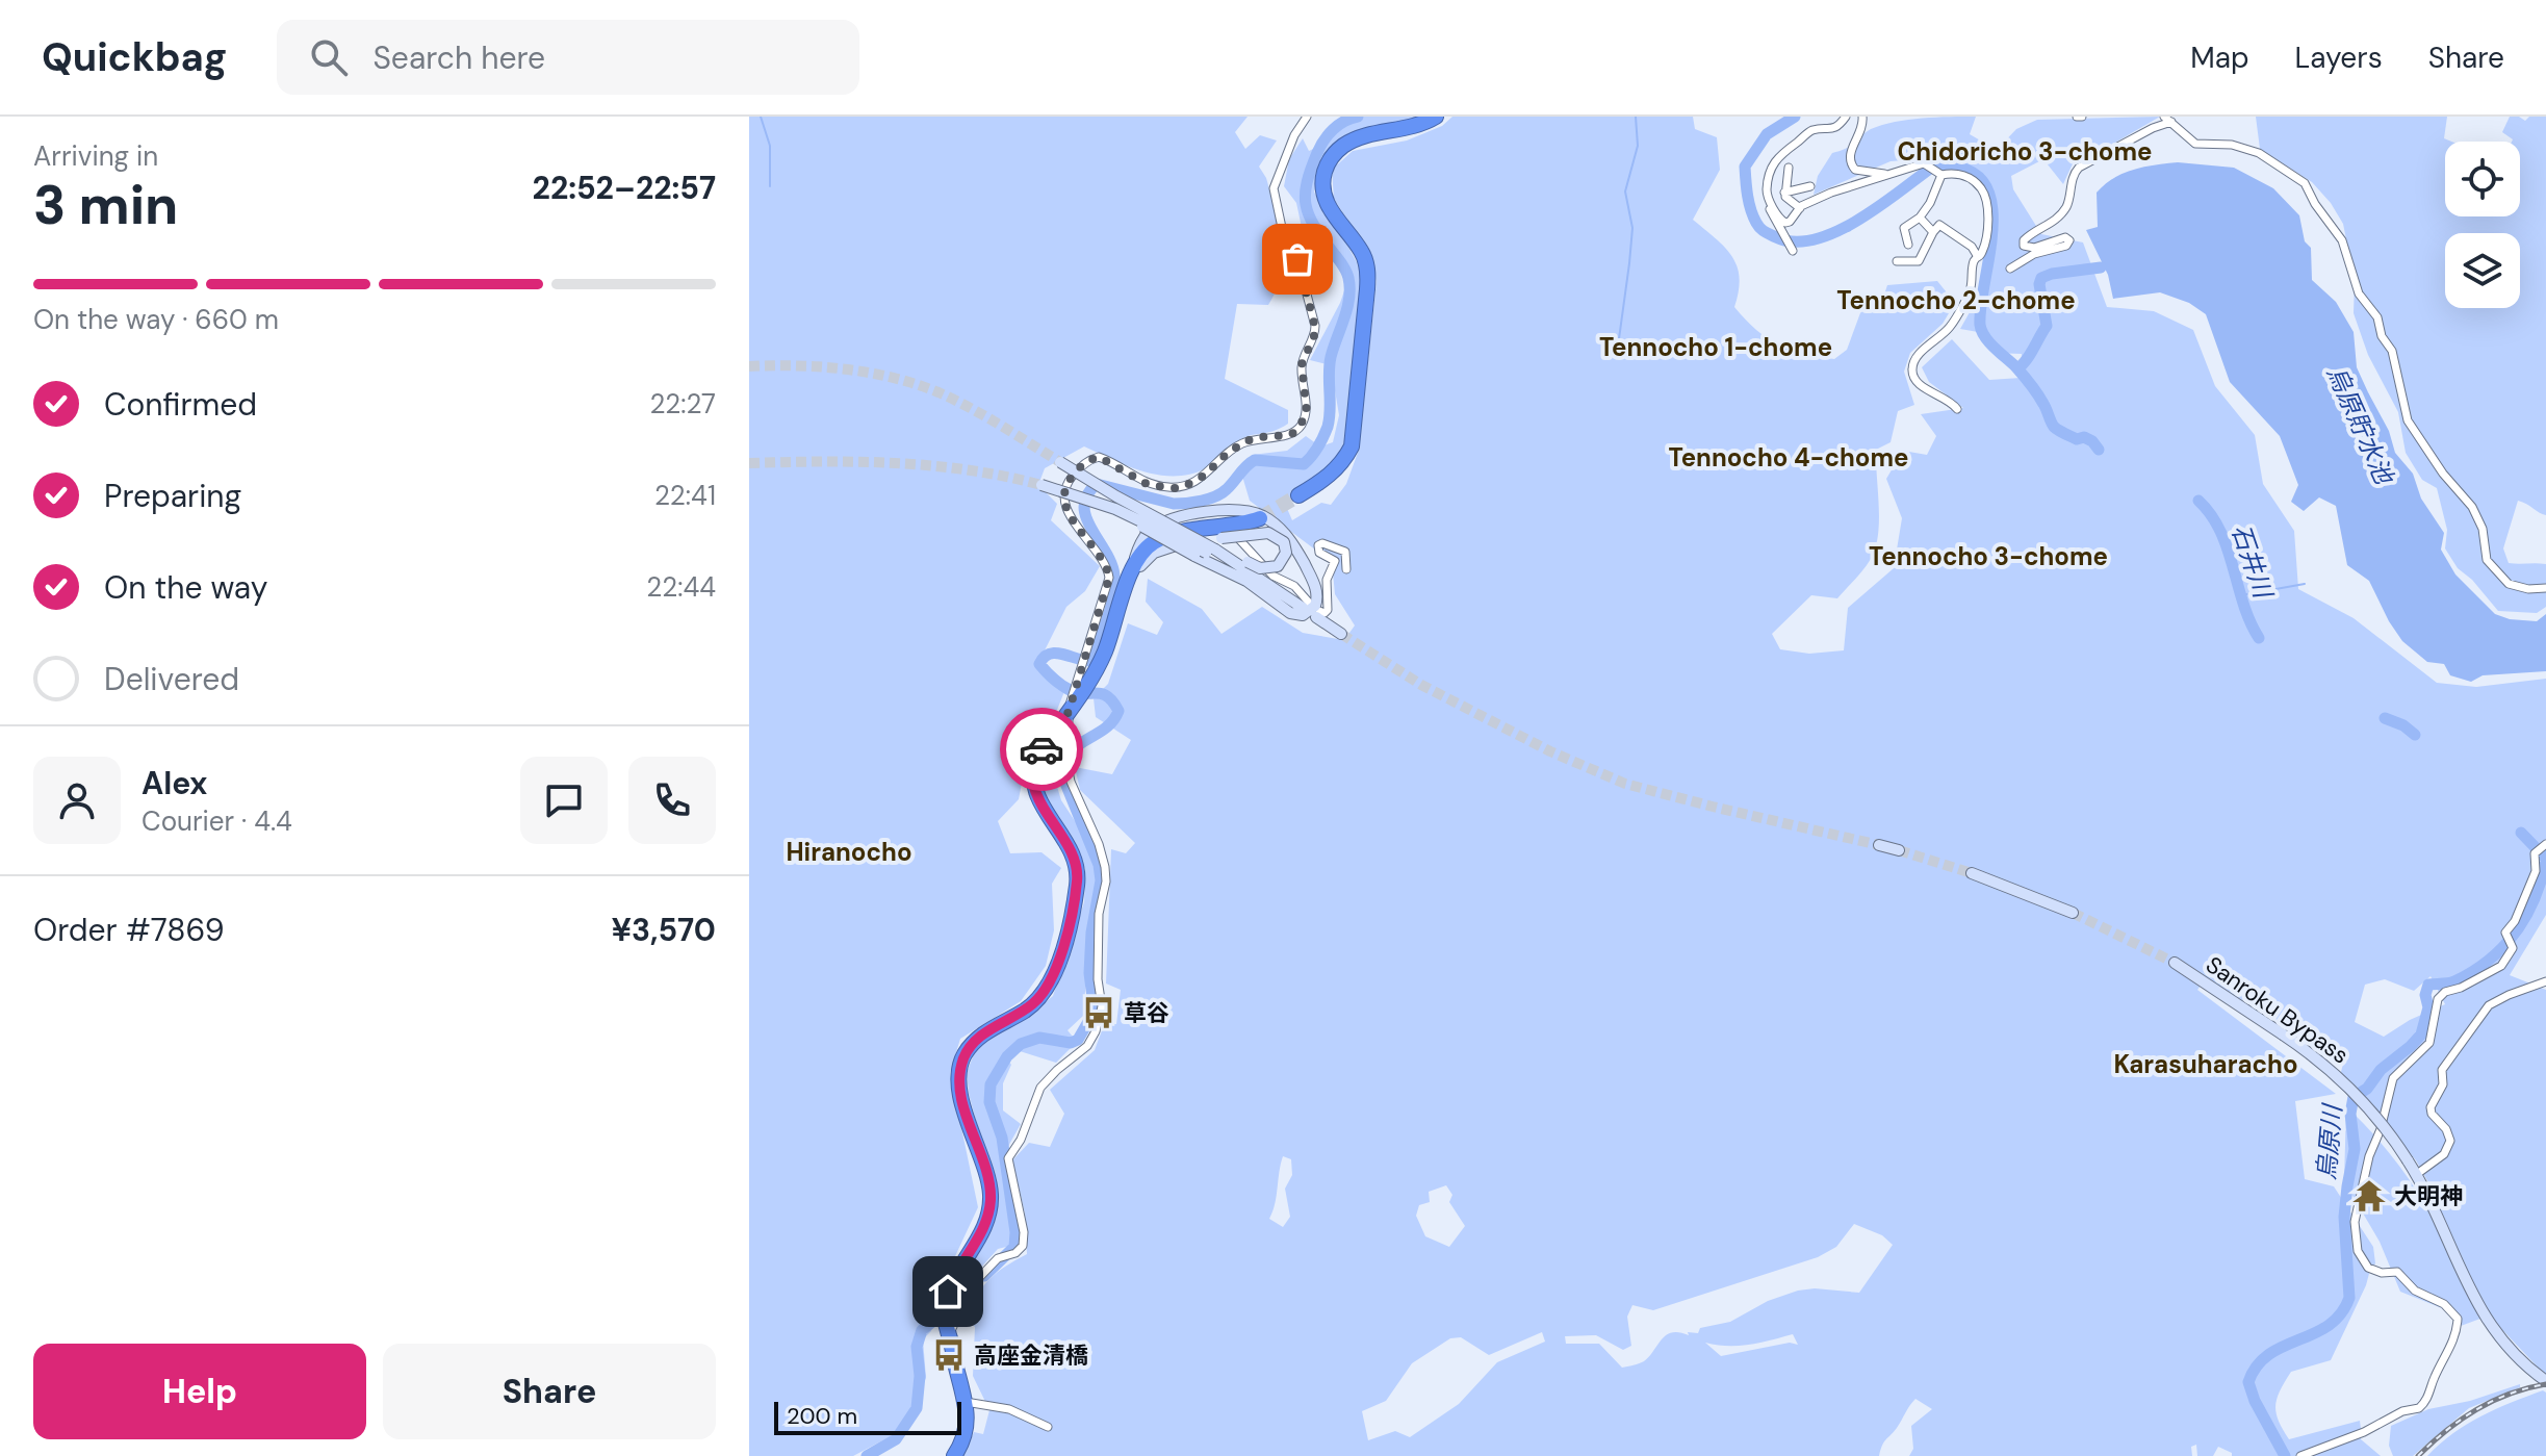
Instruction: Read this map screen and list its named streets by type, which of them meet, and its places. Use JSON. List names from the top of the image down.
{
  "streets": {
    "street": ["Sanroku Bypass"]
  },
  "districts": [
    "Chidoricho 3-chome",
    "Tennocho 2-chome",
    "Tennocho 1-chome",
    "Tennocho 4-chome",
    "Tennocho 3-chome",
    "Hiranocho",
    "Karasuharacho"
  ],
  "water": ["烏原貯水池", "石井川", "烏原川"],
  "places": {
    "bus stop": ["草谷", "高座金清橋"],
    "temple": ["大明神"]
  },
  "scale_bar": "200 m",
  "page": {
    "header": "Quickbag",
    "search": "Search here",
    "nav": ["Map", "Layers", "Share"],
    "heading": ["3 min", "Arriving in", "22:52–22:57"],
    "panel": [
      "Alex",
      "Courier · 4.4",
      "Order #7869",
      "¥3,570"
    ],
    "bar": "On the way · 660 m",
    "list": [
      ["Confirmed", "22:27"],
      ["Preparing", "22:41"],
      ["On the way", "22:44"],
      "Delivered"
    ],
    "buttons": ["Help", "Share"],
    "scale": "200 m"
  }
}
